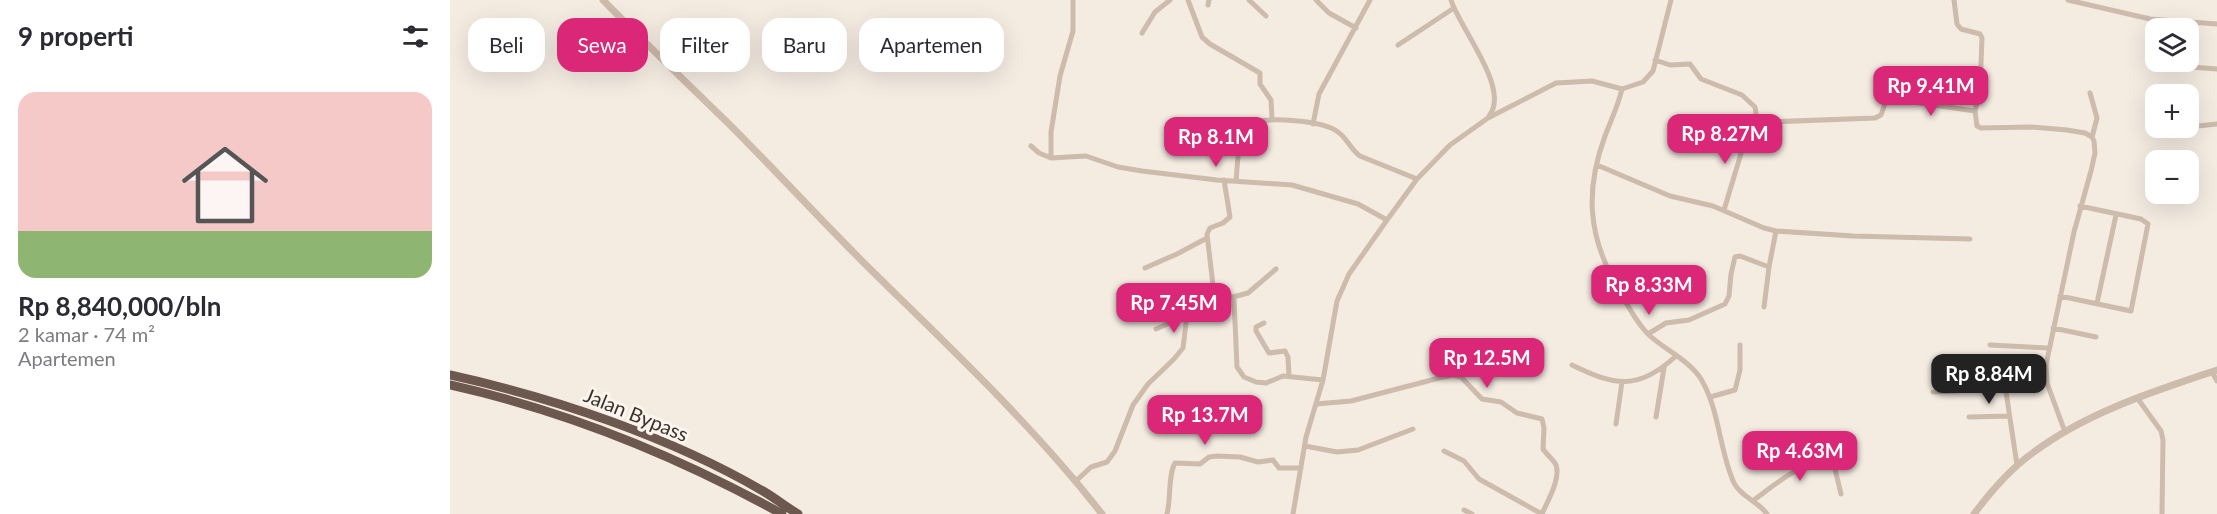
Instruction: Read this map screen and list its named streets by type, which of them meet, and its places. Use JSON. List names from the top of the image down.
{
  "streets": {
    "highway": ["Jalan Bypass"]
  },
  "page": {
    "heading": "9 properti",
    "map_buttons": ["+", "−"],
    "chip": [
      "Beli",
      "Sewa",
      "Filter",
      "Baru",
      "Apartemen"
    ],
    "price": [
      "Rp 9.41M",
      "Rp 8.27M",
      "Rp 8.1M",
      "Rp 8.33M",
      "Rp 7.45M",
      "Rp 12.5M",
      "Rp 8.84M",
      "Rp 13.7M",
      "Rp 4.63M"
    ],
    "list": [
      {
        "name": "Rp 8,840,000/bln",
        "note": "2 kamar · 74 m² · Apartemen"
      }
    ]
  }
}
